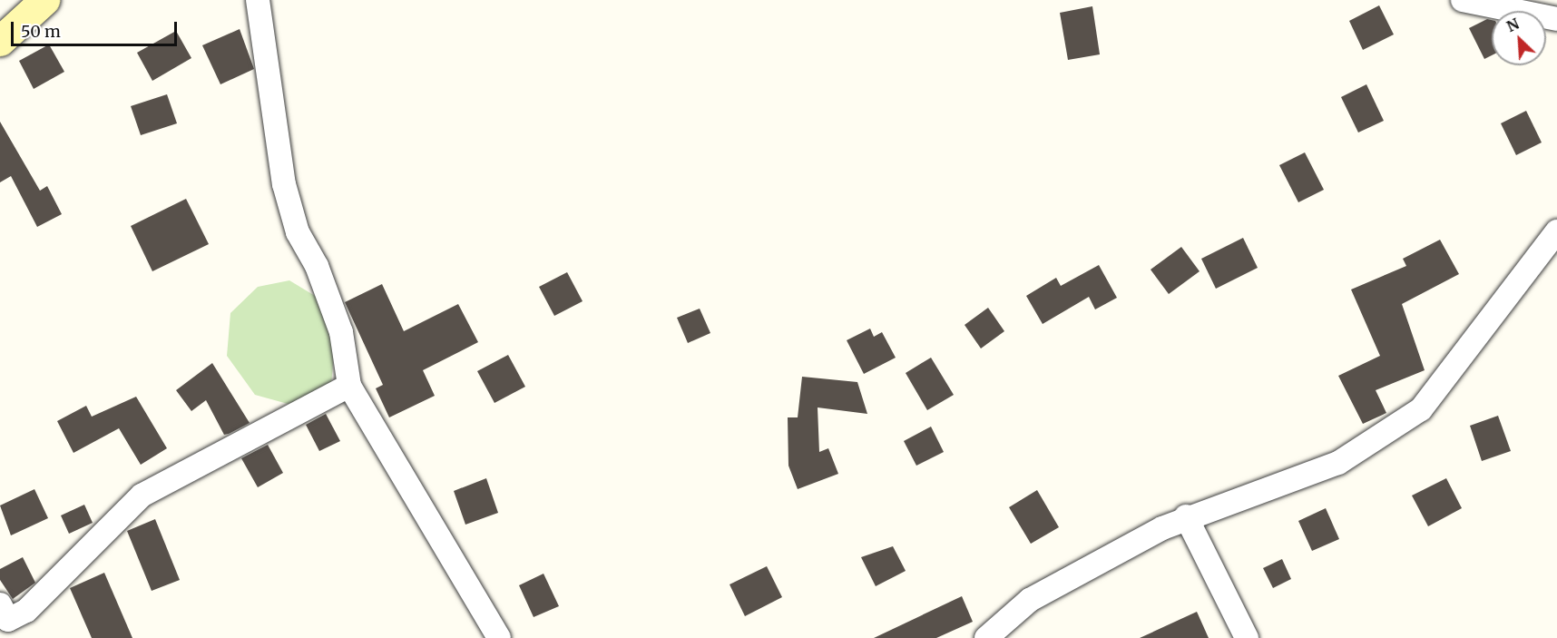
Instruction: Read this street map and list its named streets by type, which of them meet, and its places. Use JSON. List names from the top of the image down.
{
  "scale_bar": "50 m",
  "north": "top left"
}
